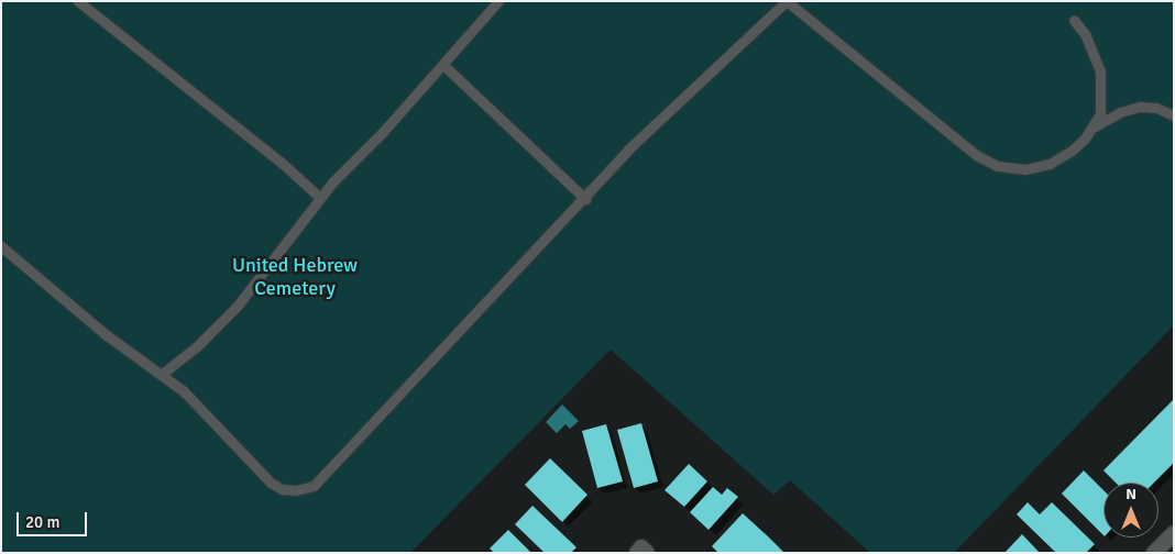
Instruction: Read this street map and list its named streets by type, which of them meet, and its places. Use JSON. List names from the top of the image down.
{
  "parks": ["United Hebrew Cemetery"],
  "scale_bar": "20 m",
  "north": "top"
}
